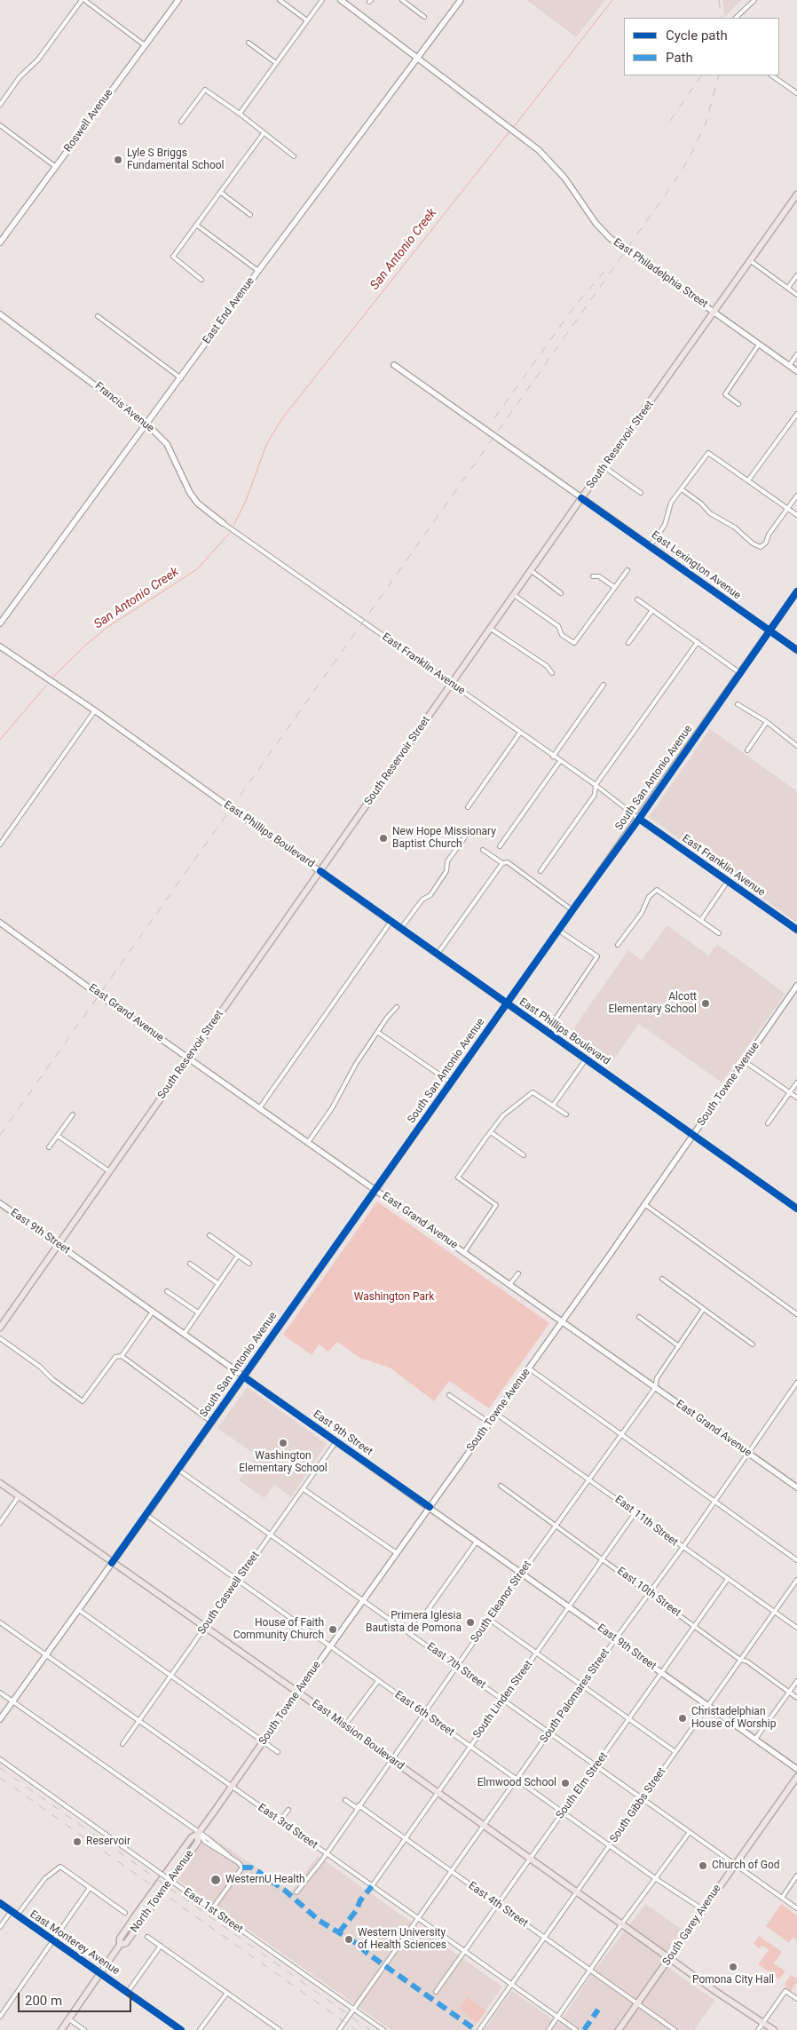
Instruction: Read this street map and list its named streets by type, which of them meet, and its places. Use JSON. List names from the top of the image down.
{
  "streets": {
    "main road": [
      "South Reservoir Street",
      "South Towne Avenue",
      "East Mission Boulevard",
      "North Towne Avenue",
      "South Garey Avenue"
    ],
    "street": [
      "Roswell Avenue",
      "East Philadelphia Street",
      "East End Avenue",
      "Francis Avenue",
      "East Lexington Avenue",
      "East Franklin Avenue",
      "South San Antonio Avenue",
      "East Phillips Boulevard",
      "East Grand Avenue",
      "East 9th Street",
      "East 11th Street",
      "East 10th Street",
      "South Caswell Street",
      "South Eleanor Street",
      "East 7th Street",
      "South Palomares Street",
      "South Linden Street",
      "East 6th Street",
      "South Elm Street",
      "South Gibbs Street",
      "East 3rd Street",
      "East 4th Street",
      "East 1st Street",
      "East Monterey Avenue"
    ]
  },
  "crossings": [
    ["East Philadelphia Street", "East End Avenue"],
    ["East Philadelphia Street", "South Reservoir Street"],
    ["East End Avenue", "Francis Avenue"],
    ["Francis Avenue", "East Franklin Avenue"],
    ["South Reservoir Street", "East Lexington Avenue"],
    ["South Reservoir Street", "East Franklin Avenue"],
    ["South Reservoir Street", "East Phillips Boulevard"],
    ["South Reservoir Street", "East Grand Avenue"],
    ["South Reservoir Street", "East 9th Street"],
    ["East Lexington Avenue", "South San Antonio Avenue"],
    ["East Franklin Avenue", "South San Antonio Avenue"],
    ["South San Antonio Avenue", "East Phillips Boulevard"],
    ["South San Antonio Avenue", "East Grand Avenue"],
    ["South San Antonio Avenue", "East 9th Street"],
    ["South San Antonio Avenue", "East 7th Street"],
    ["South San Antonio Avenue", "East 6th Street"],
    ["South San Antonio Avenue", "East Mission Boulevard"],
    ["South San Antonio Avenue", "East 3rd Street"],
    ["East Phillips Boulevard", "South Towne Avenue"],
    ["East Grand Avenue", "South Towne Avenue"],
    ["East Grand Avenue", "South Eleanor Street"],
    ["East Grand Avenue", "South Palomares Street"],
    ["South Towne Avenue", "East 9th Street"],
    ["South Towne Avenue", "East 11th Street"],
    ["South Towne Avenue", "East 7th Street"],
    ["South Towne Avenue", "East 6th Street"],
    ["South Towne Avenue", "East Mission Boulevard"],
    ["South Towne Avenue", "East 3rd Street"],
    ["South Towne Avenue", "North Towne Avenue"],
    ["East 9th Street", "South Caswell Street"],
    ["East 9th Street", "South Eleanor Street"],
    ["East 9th Street", "South Palomares Street"],
    ["East 9th Street", "South Linden Street"],
    ["East 9th Street", "South Elm Street"],
    ["East 9th Street", "South Gibbs Street"],
    ["East 11th Street", "South Eleanor Street"],
    ["East 11th Street", "South Palomares Street"],
    ["East 11th Street", "South Linden Street"],
    ["East 11th Street", "South Elm Street"],
    ["East 11th Street", "South Gibbs Street"],
    ["East 10th Street", "South Eleanor Street"],
    ["East 10th Street", "South Palomares Street"],
    ["East 10th Street", "South Linden Street"],
    ["East 10th Street", "South Elm Street"],
    ["East 10th Street", "South Gibbs Street"],
    ["South Caswell Street", "East 7th Street"],
    ["South Caswell Street", "East 6th Street"],
    ["South Caswell Street", "East Mission Boulevard"],
    ["South Caswell Street", "East 3rd Street"],
    ["South Eleanor Street", "East 7th Street"],
    ["South Eleanor Street", "East 6th Street"],
    ["South Eleanor Street", "East Mission Boulevard"],
    ["South Eleanor Street", "East 3rd Street"],
    ["South Eleanor Street", "East 4th Street"],
    ["East 7th Street", "South Palomares Street"],
    ["East 7th Street", "South Linden Street"],
    ["East 7th Street", "South Elm Street"],
    ["East 7th Street", "South Gibbs Street"],
    ["East 7th Street", "South Garey Avenue"],
    ["South Palomares Street", "East 6th Street"],
    ["South Palomares Street", "East Mission Boulevard"],
    ["South Palomares Street", "East 3rd Street"],
    ["South Palomares Street", "East 4th Street"],
    ["South Palomares Street", "East 1st Street"],
    ["South Linden Street", "East 6th Street"],
    ["South Linden Street", "East Mission Boulevard"],
    ["South Linden Street", "East 3rd Street"],
    ["South Linden Street", "East 4th Street"],
    ["East 6th Street", "South Elm Street"],
    ["East 6th Street", "South Gibbs Street"],
    ["East 6th Street", "South Garey Avenue"],
    ["East Mission Boulevard", "South Elm Street"],
    ["East Mission Boulevard", "South Gibbs Street"],
    ["East Mission Boulevard", "South Garey Avenue"],
    ["South Elm Street", "East 3rd Street"],
    ["South Elm Street", "East 4th Street"],
    ["South Gibbs Street", "East 3rd Street"],
    ["South Gibbs Street", "East 4th Street"],
    ["North Towne Avenue", "East Monterey Avenue"],
    ["East 4th Street", "South Garey Avenue"]
  ],
  "water": ["San Antonio Creek"],
  "parks": ["Washington Park"],
  "places": [
    "Lyle S Briggs Fundamental School",
    "New Hope Missionary Baptist Church",
    "Alcott Elementary School",
    "Washington Elementary School",
    "Primera Iglesia Bautista de Pomona",
    "House of Faith Community Church",
    "Christadelphian House of Worship",
    "Elmwood School",
    "Reservoir",
    "Church of God",
    "WesternU Health",
    "Western University of Health Sciences",
    "Pomona City Hall"
  ],
  "legend": ["Cycle path", "Path"],
  "scale_bar": "200 m"
}
